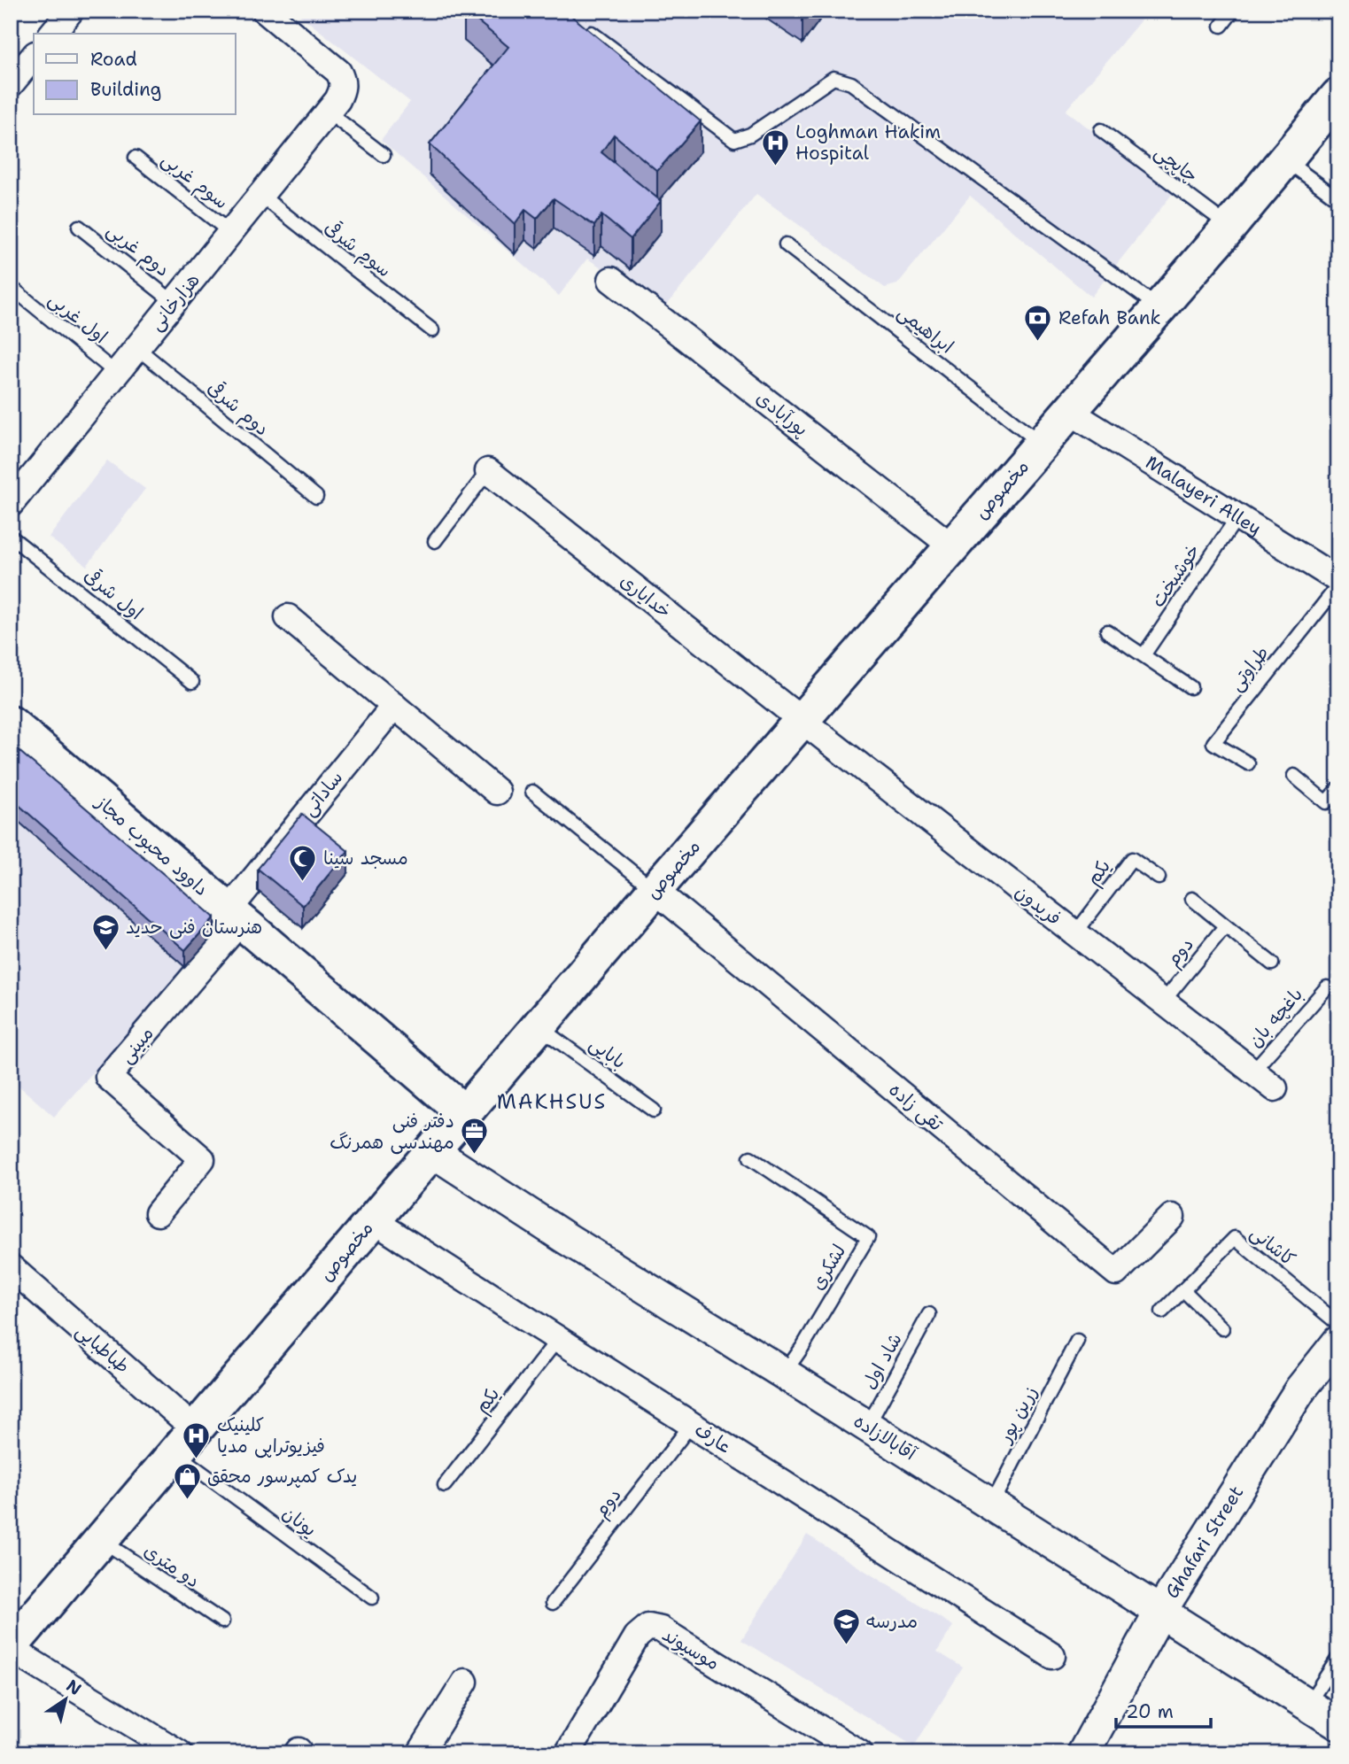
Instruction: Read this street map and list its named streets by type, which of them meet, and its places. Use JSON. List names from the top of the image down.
{
  "streets": {
    "main road": ["مخصوص", "داوود محبوب مجاز"],
    "street": [
      "هزارخانی",
      "پورآبادی",
      "Malayeri Alley",
      "خدایاری",
      "ساداتی",
      "فریدون",
      "مبینی",
      "تقی زاده",
      "طباطبایی",
      "آقابالازاده",
      "عارف",
      "Ghafari Street",
      "موسیوند"
    ],
    "lane": [
      "چاپچی",
      "سوم غربی",
      "سوم شرقی",
      "دوم غربی",
      "اول غربی",
      "ابراهیمی",
      "دوم شرقی",
      "خوشبخت",
      "اول شرقی",
      "طراوتی",
      "یکم",
      "دوم",
      "باغچه بان",
      "بابایی",
      "کاشانی",
      "لشکری",
      "شاد اول",
      "زرین پور",
      "یونان",
      "دو متری"
    ]
  },
  "crossings": [
    ["چاپچی", "مخصوص"],
    ["سوم غربی", "هزارخانی"],
    ["سوم شرقی", "هزارخانی"],
    ["دوم غربی", "هزارخانی"],
    ["هزارخانی", "اول غربی"],
    ["هزارخانی", "دوم شرقی"],
    ["ابراهیمی", "مخصوص"],
    ["پورآبادی", "مخصوص"],
    ["مخصوص", "Malayeri Alley"],
    ["مخصوص", "خدایاری"],
    ["مخصوص", "داوود محبوب مجاز"],
    ["مخصوص", "فریدون"],
    ["مخصوص", "بابایی"],
    ["مخصوص", "تقی زاده"],
    ["مخصوص", "طباطبایی"],
    ["مخصوص", "آقابالازاده"],
    ["مخصوص", "عارف"],
    ["مخصوص", "یونان"],
    ["مخصوص", "دو متری"],
    ["Malayeri Alley", "خوشبخت"],
    ["خدایاری", "فریدون"],
    ["ساداتی", "داوود محبوب مجاز"],
    ["ساداتی", "مبینی"],
    ["داوود محبوب مجاز", "مبینی"],
    ["یکم", "فریدون"],
    ["یکم", "عارف"],
    ["فریدون", "دوم"],
    ["فریدون", "باغچه بان"],
    ["دوم", "عارف"],
    ["لشکری", "آقابالازاده"],
    ["طباطبایی", "یونان"],
    ["شاد اول", "آقابالازاده"],
    ["زرین پور", "آقابالازاده"],
    ["آقابالازاده", "Ghafari Street"]
  ],
  "districts": ["MAKHSUS"],
  "places": {
    "hospital": ["Loghman Hakim Hospital", "کلینیک فیزیوتراپی مدیا"],
    "bank": ["Refah Bank"],
    "mosque": ["مسجد سینا"],
    "school or university": ["هنرستان فنی حدید", "مدرسه"],
    "office": ["دفتر فنی مهندسی همرنگ"],
    "shop": ["یدک کمپرسور محقق"]
  },
  "legend": ["Road", "Building"],
  "scale_bar": "20 m",
  "north": "top right"
}
